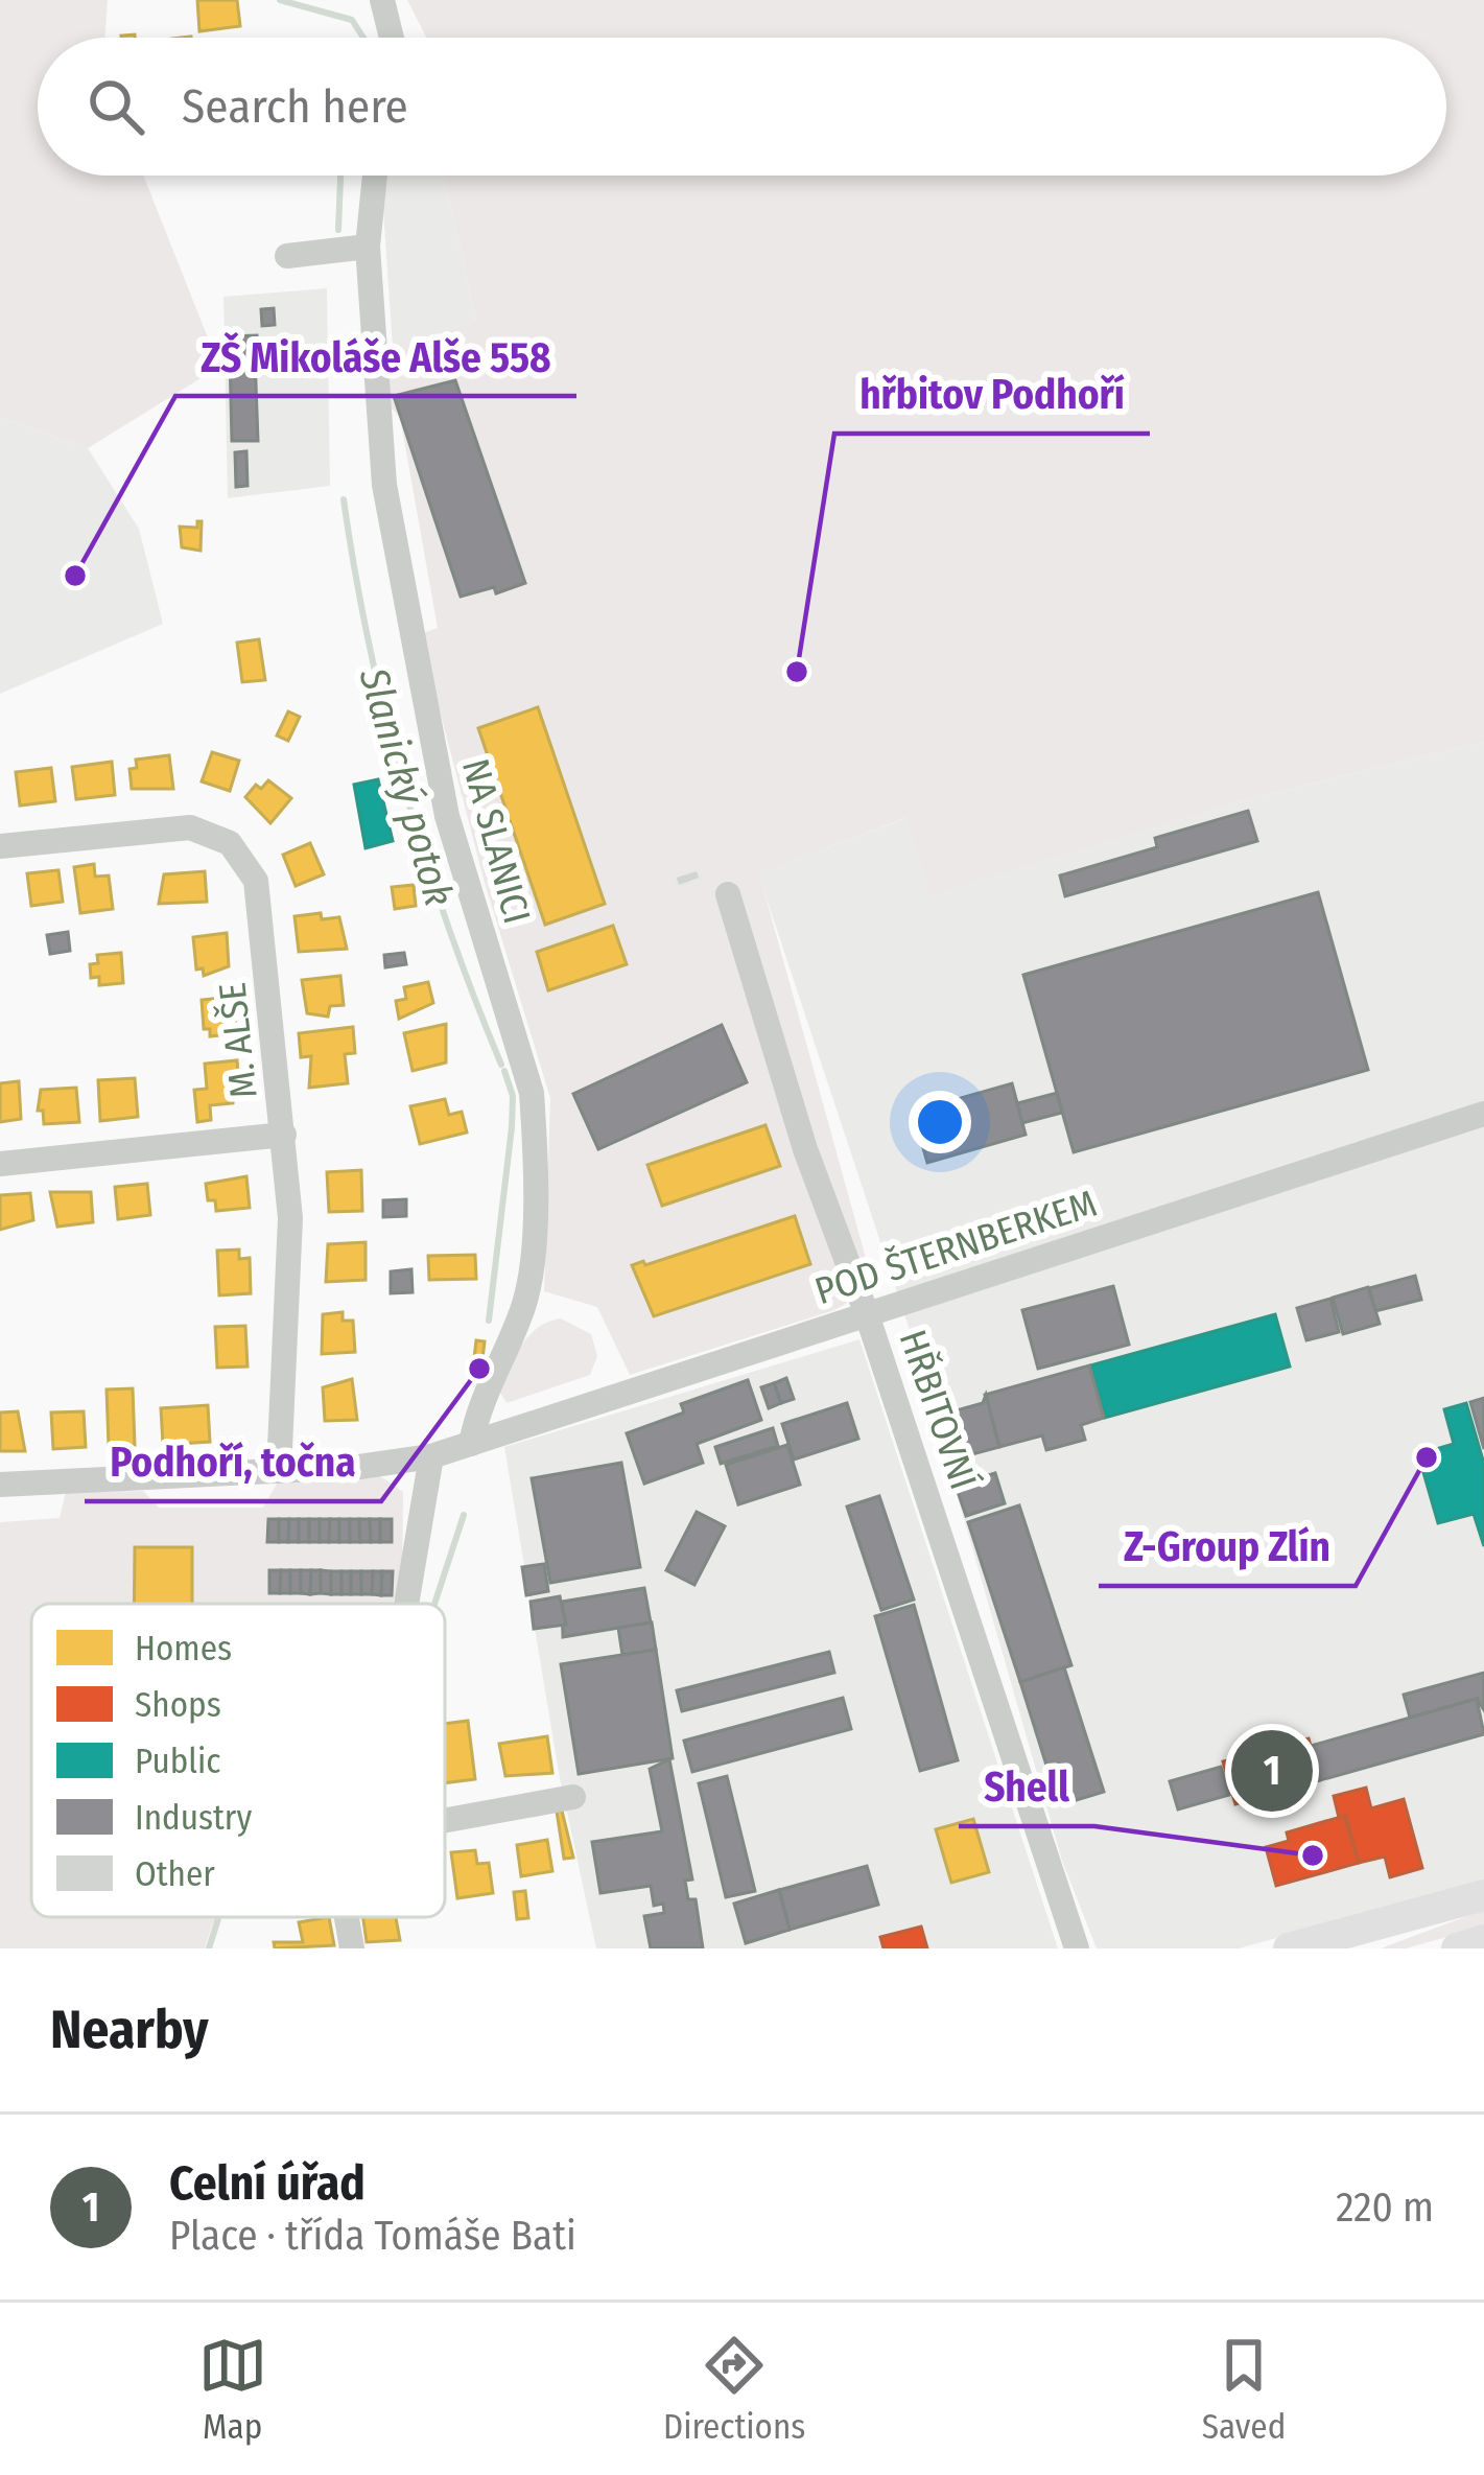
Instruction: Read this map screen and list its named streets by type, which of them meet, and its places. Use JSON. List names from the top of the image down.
{
  "streets": {
    "street": [
      "NA SLANICI",
      "M. ALŠE",
      "POD ŠTERNBERKEM",
      "HŘBITOVNÍ"
    ]
  },
  "crossings": [
    ["NA SLANICI", "POD ŠTERNBERKEM"],
    ["M. ALŠE", "POD ŠTERNBERKEM"],
    ["POD ŠTERNBERKEM", "HŘBITOVNÍ"]
  ],
  "water": ["Slanický potok"],
  "places": [
    "ZŠ Mikoláše Alše 558",
    "hřbitov Podhoří",
    "Podhoří, točna",
    "Z-Group Zlín",
    "Shell"
  ],
  "legend": [
    "Homes",
    "Shops",
    "Public",
    "Industry",
    "Other"
  ],
  "page": {
    "search": "Search here",
    "pins": "1",
    "heading": "Nearby",
    "list": [
      {
        "mark": "1",
        "name": "Celní úřad",
        "note": "Place · třída Tomáše Bati",
        "value": "220 m"
      }
    ],
    "nav": ["Map", "Directions", "Saved"]
  }
}
